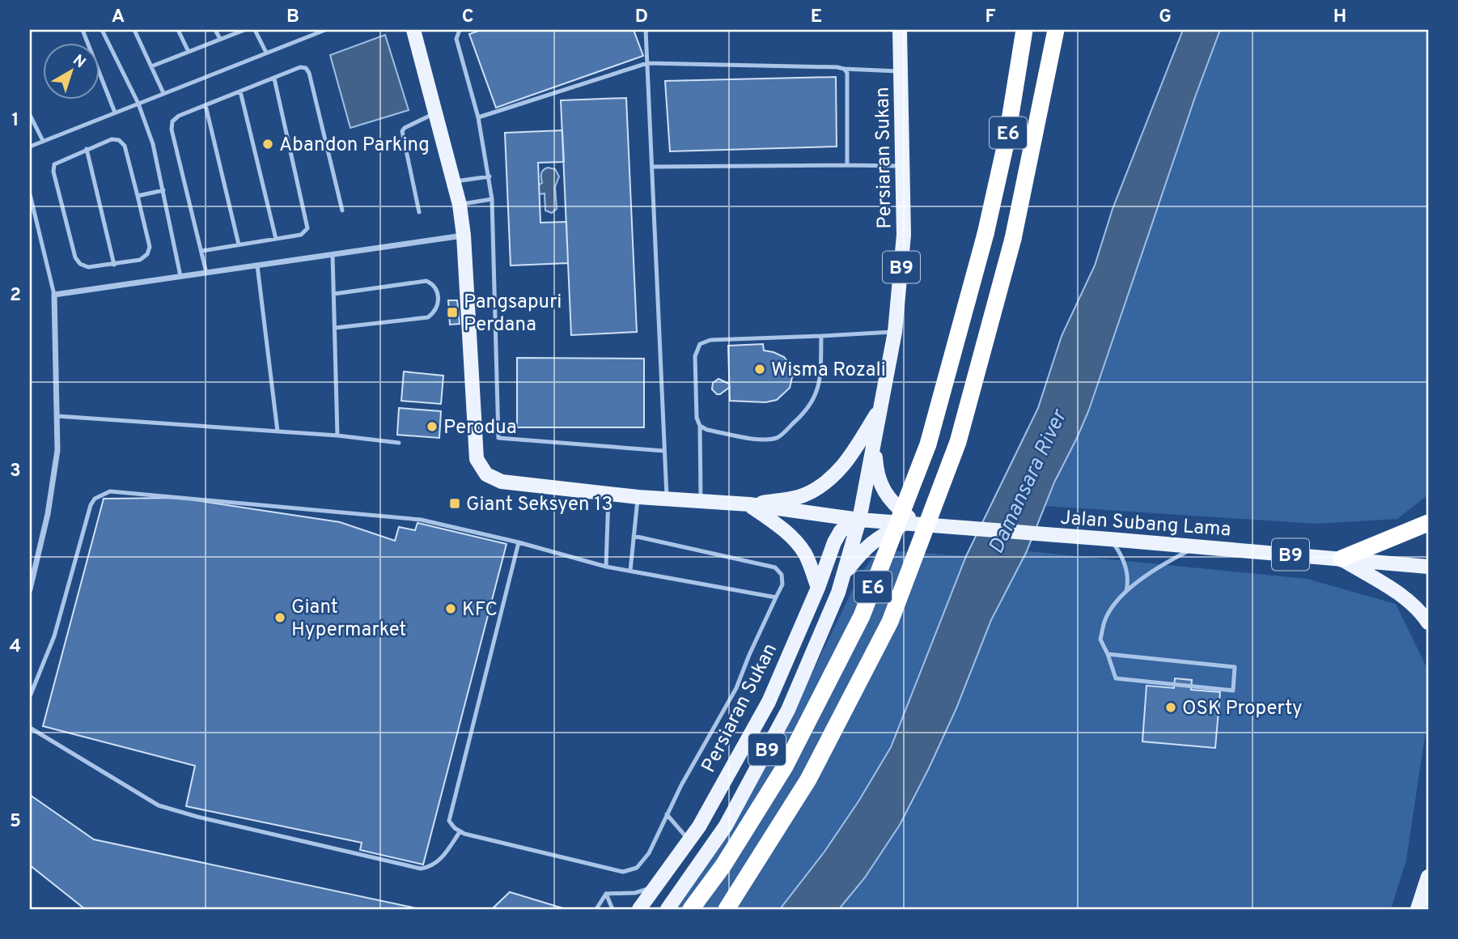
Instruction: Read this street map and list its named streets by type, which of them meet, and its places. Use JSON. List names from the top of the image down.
{
  "streets": {
    "highway": ["E6"],
    "main road": ["Persiaran Sukan", "B9", "Jalan Subang Lama"]
  },
  "crossings": [
    ["Persiaran Sukan", "Jalan Subang Lama"]
  ],
  "water": ["Damansara River"],
  "places": {
    "other": [
      "Abandon Parking",
      "Wisma Rozali",
      "Perodua",
      "KFC",
      "Giant Hypermarket",
      "OSK Property"
    ],
    "transit": ["Pangsapuri Perdana", "Giant Seksyen 13"]
  },
  "north": "top right",
  "grid": {
    "columns": [
      "A",
      "B",
      "C",
      "D",
      "E",
      "F",
      "G",
      "H"
    ],
    "rows": [
      "1",
      "2",
      "3",
      "4",
      "5"
    ]
  }
}
